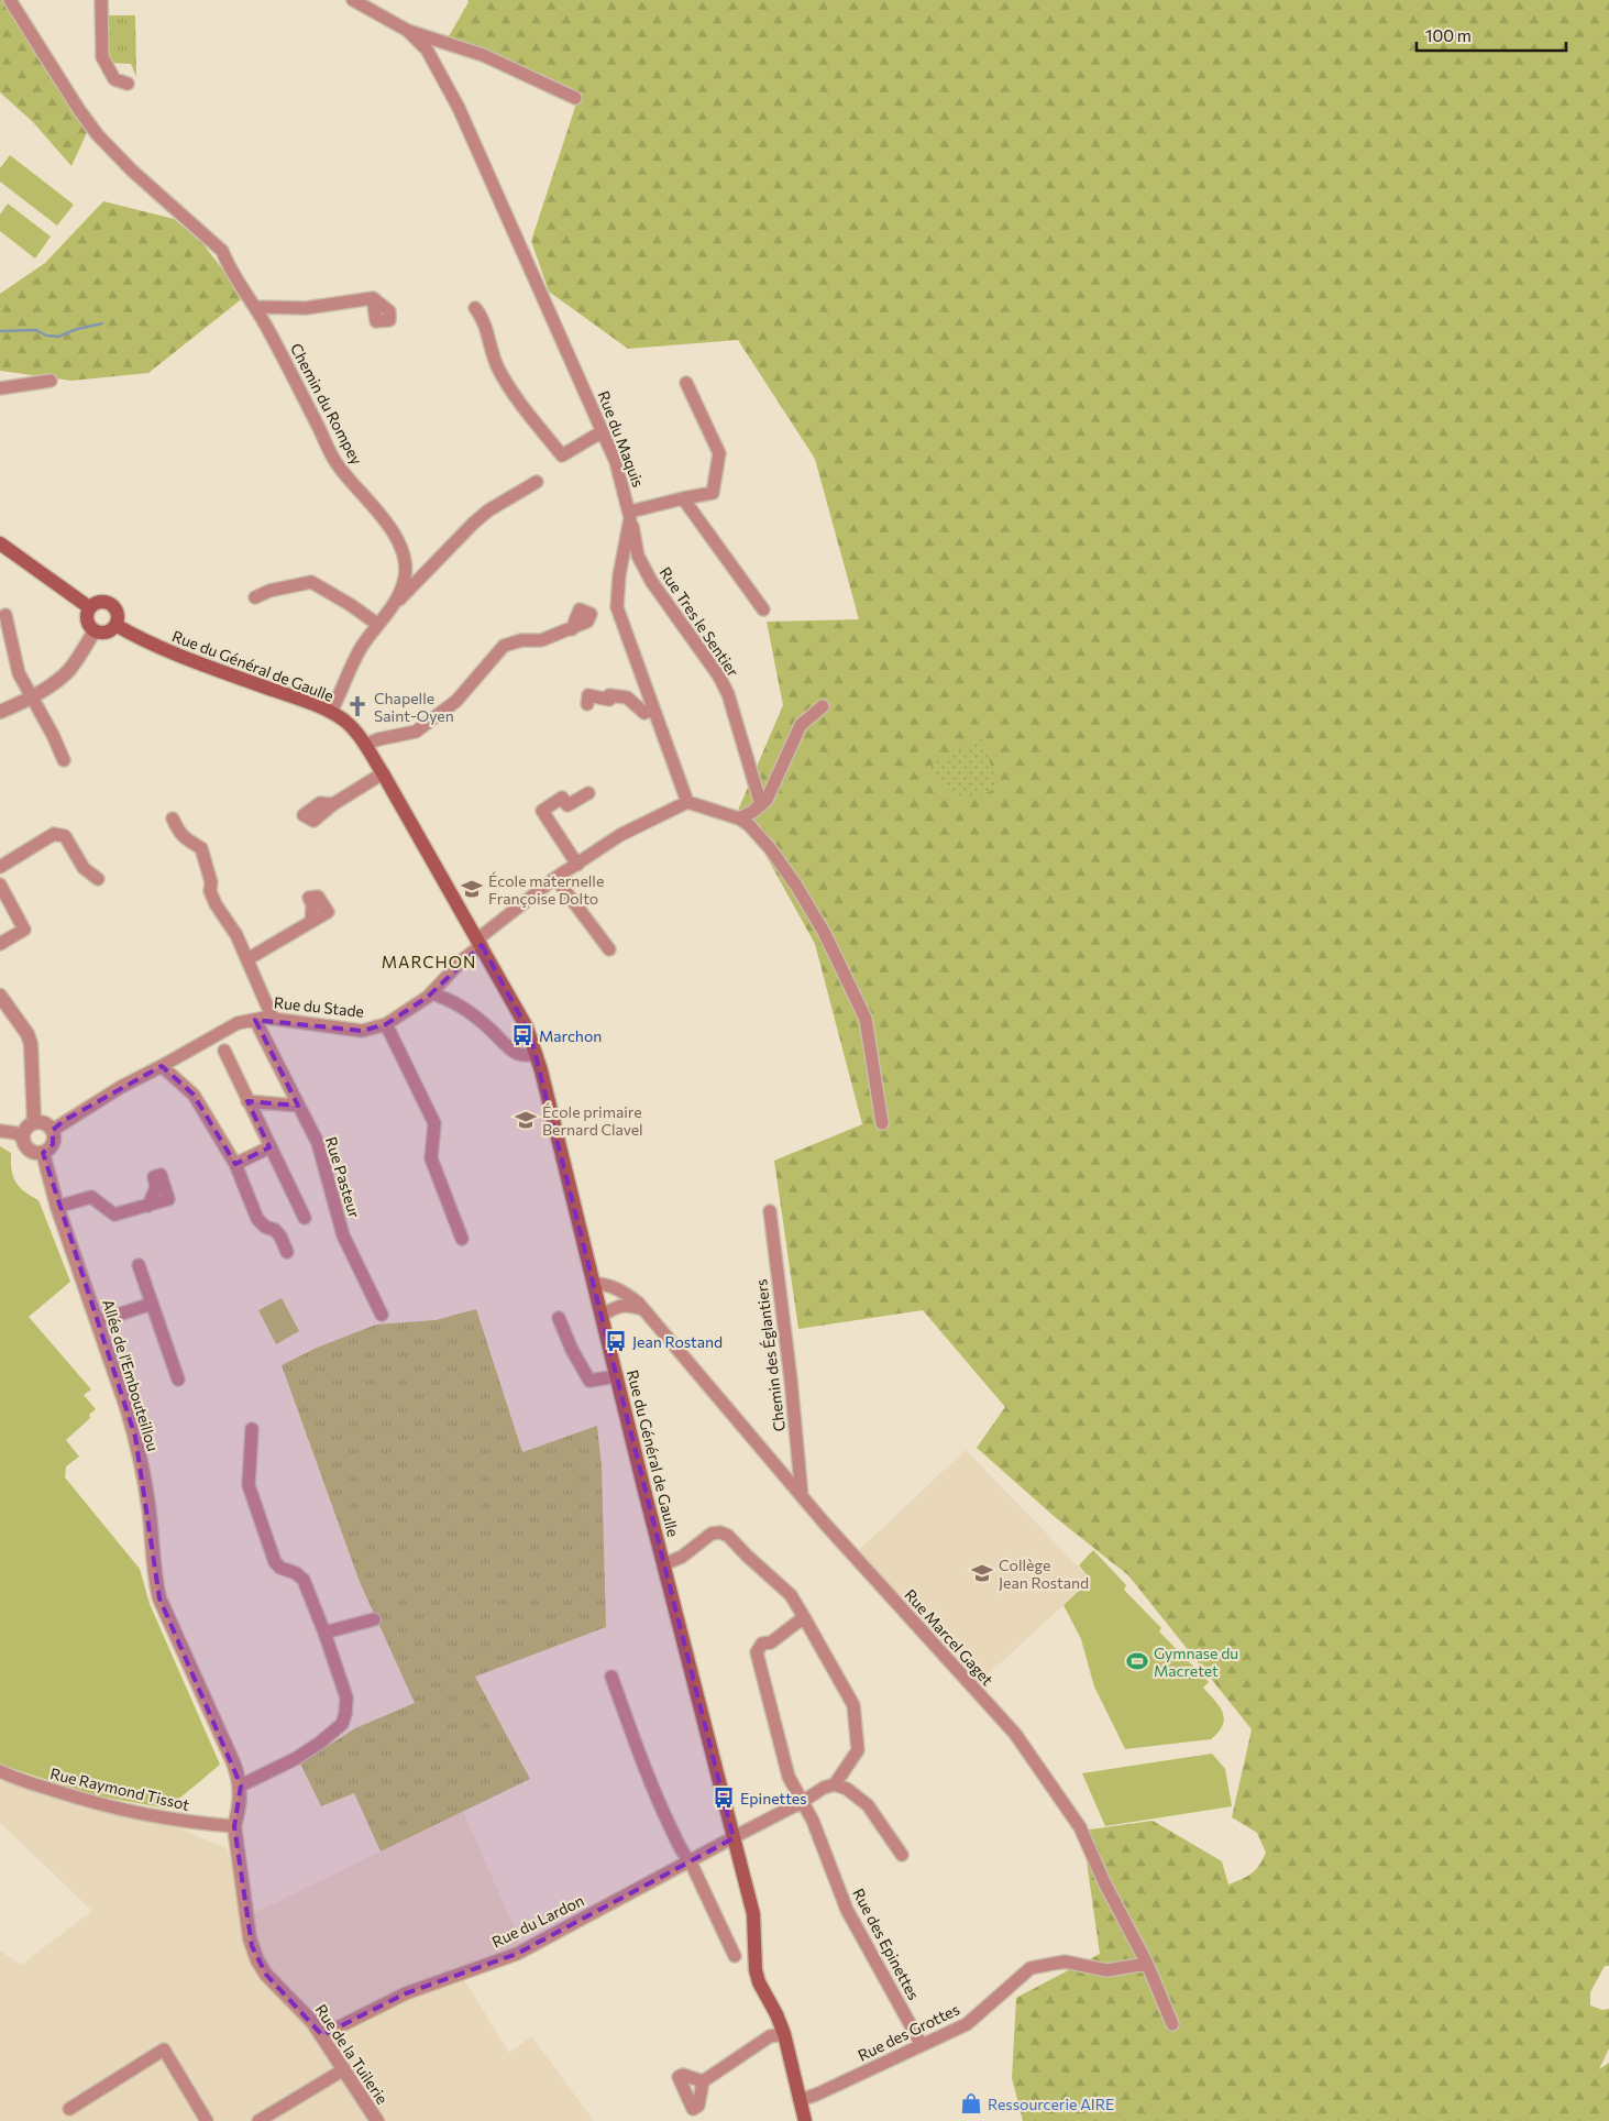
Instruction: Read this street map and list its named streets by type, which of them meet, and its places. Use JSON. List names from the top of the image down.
{
  "streets": {
    "main road": ["Rue du Général de Gaulle"],
    "street": [
      "Chemin du Rompey",
      "Rue du Maquis",
      "Rue Tres le Sentier",
      "Rue du Stade",
      "Rue Pasteur",
      "Chemin des Églantiers",
      "Allée de l'Embouteillou",
      "Rue Marcel Gaget",
      "Rue Raymond Tissot",
      "Rue du Lardon",
      "Rue des Epinettes",
      "Rue des Grottes",
      "Rue de la Tuilerie"
    ]
  },
  "crossings": [
    ["Chemin du Rompey", "Rue du Général de Gaulle"],
    ["Rue du Maquis", "Rue Tres le Sentier"],
    ["Rue du Général de Gaulle", "Rue du Stade"],
    ["Rue du Général de Gaulle", "Rue Marcel Gaget"],
    ["Rue du Général de Gaulle", "Rue du Lardon"],
    ["Rue du Général de Gaulle", "Rue des Grottes"],
    ["Rue du Stade", "Rue Pasteur"],
    ["Rue du Stade", "Allée de l'Embouteillou"],
    ["Chemin des Églantiers", "Rue Marcel Gaget"],
    ["Allée de l'Embouteillou", "Rue Raymond Tissot"],
    ["Allée de l'Embouteillou", "Rue de la Tuilerie"],
    ["Rue Marcel Gaget", "Rue des Grottes"],
    ["Rue Raymond Tissot", "Rue de la Tuilerie"],
    ["Rue du Lardon", "Rue des Epinettes"],
    ["Rue du Lardon", "Rue de la Tuilerie"],
    ["Rue des Epinettes", "Rue des Grottes"]
  ],
  "districts": ["MARCHON"],
  "places": {
    "church": ["Chapelle Saint-Oyen"],
    "school or university": ["École maternelle Françoise Dolto", "École primaire Bernard Clavel", "Collège Jean Rostand"],
    "bus stop": ["Marchon", "Jean Rostand", "Epinettes"],
    "sports": ["Gymnase du Macretet"],
    "shop": ["Ressourcerie AIRE"]
  },
  "scale_bar": "100 m"
}
